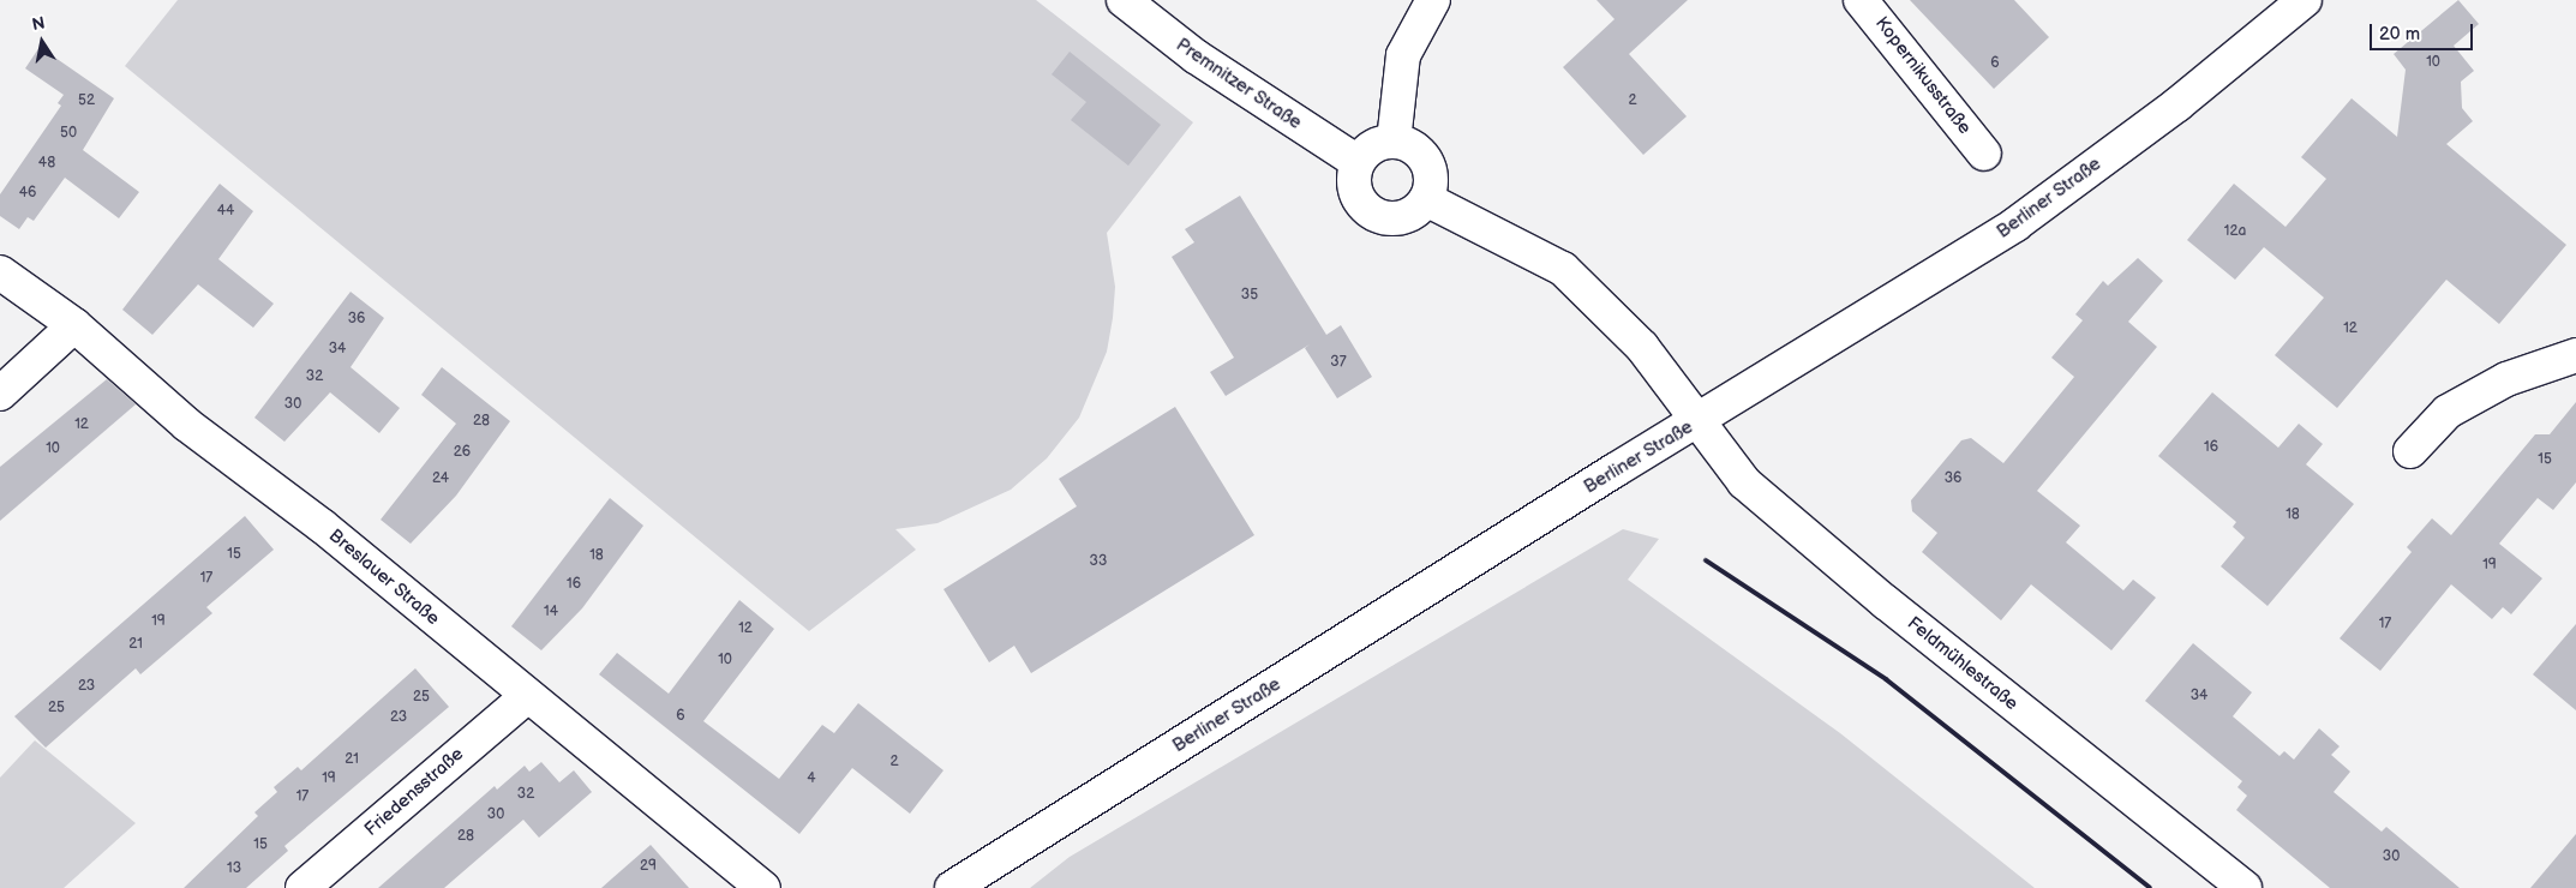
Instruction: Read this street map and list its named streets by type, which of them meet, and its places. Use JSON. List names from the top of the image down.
{
  "streets": {
    "street": [
      "Kopernikusstraße",
      "Premnitzer Straße",
      "Berliner Straße",
      "Breslauer Straße",
      "Feldmühlestraße",
      "Friedensstraße"
    ]
  },
  "crossings": [
    ["Berliner Straße", "Feldmühlestraße"],
    ["Breslauer Straße", "Friedensstraße"]
  ],
  "house_numbers": [
    "10",
    "6",
    "52",
    "2",
    "50",
    "48",
    "46",
    "44",
    "12a",
    "35",
    "36",
    "12",
    "34",
    "37",
    "32",
    "30",
    "28",
    "12",
    "16",
    "10",
    "26",
    "15",
    "24",
    "36",
    "18",
    "15",
    "18",
    "33",
    "19",
    "17",
    "16",
    "14",
    "19",
    "17",
    "12",
    "21",
    "10",
    "23",
    "34",
    "25",
    "25",
    "6",
    "23",
    "21",
    "2",
    "19",
    "4",
    "32",
    "17",
    "30",
    "28",
    "15",
    "30",
    "29",
    "13"
  ],
  "scale_bar": "20 m",
  "north": "top"
}
